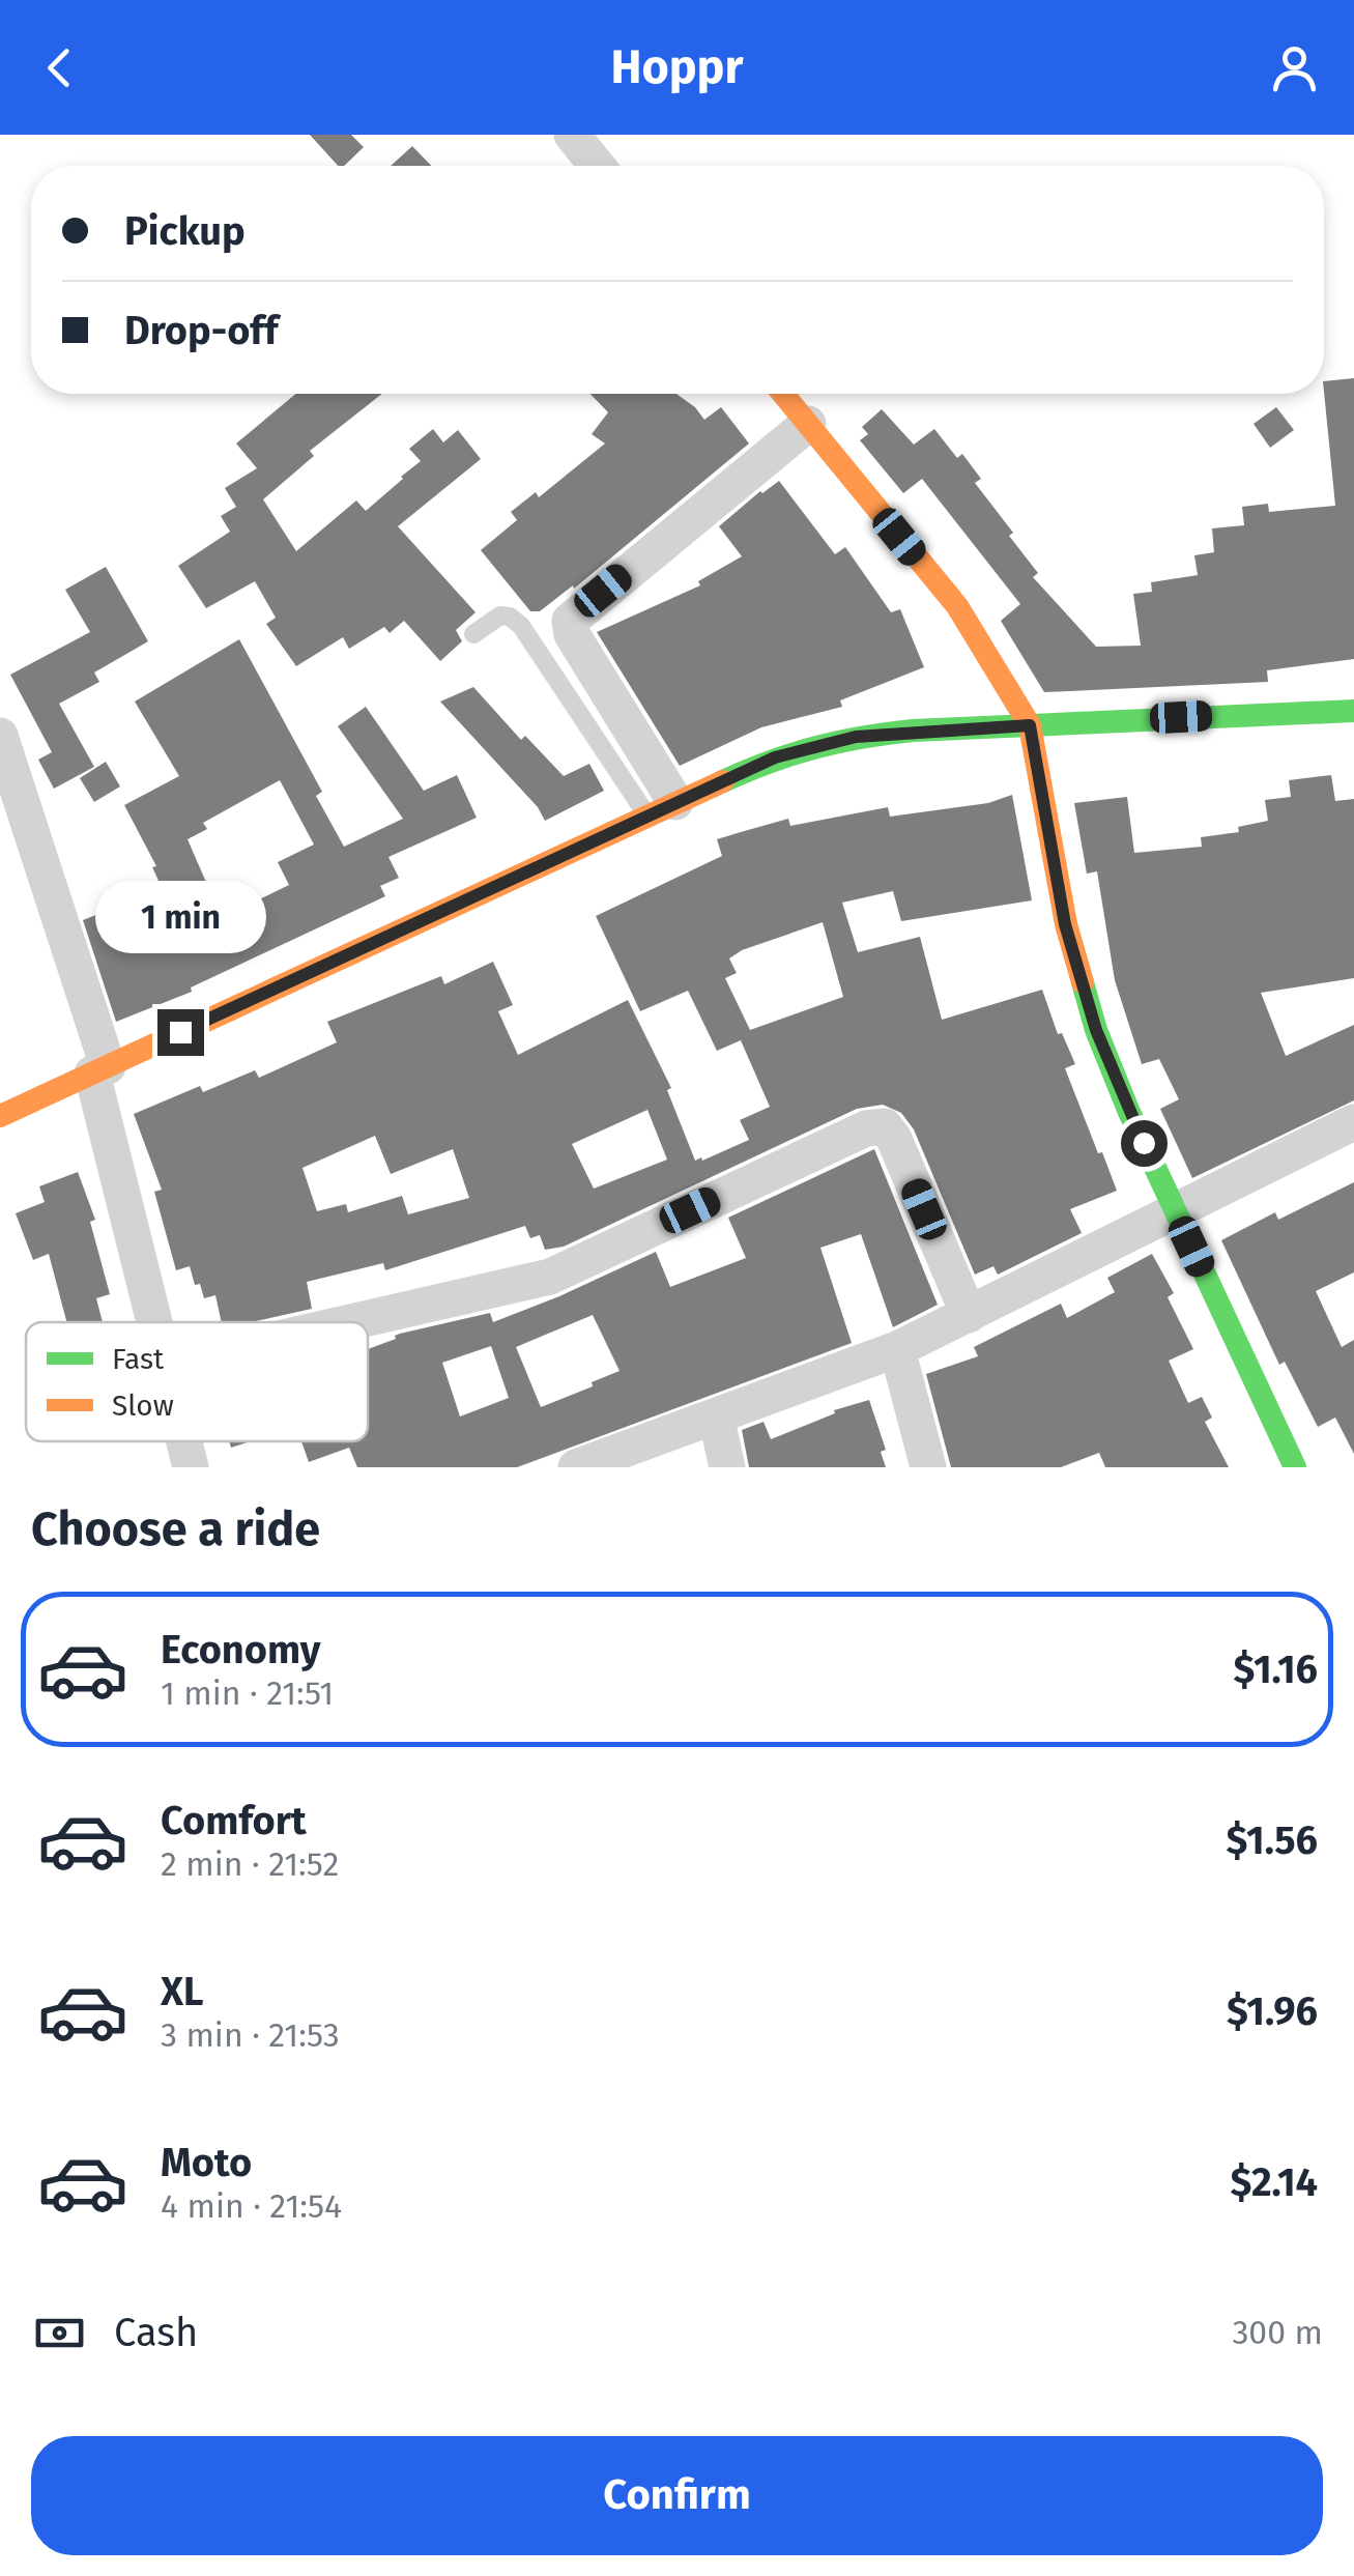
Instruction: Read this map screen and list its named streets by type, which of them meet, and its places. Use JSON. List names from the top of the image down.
{
  "legend": ["Fast", "Slow"],
  "page": {
    "header": "Hoppr",
    "banner": ["Pickup", "Drop-off"],
    "bubble": "1 min",
    "heading": "Choose a ride",
    "list": [
      {
        "name": "Economy",
        "note": "1 min · 21:51",
        "value": "$1.16"
      },
      {
        "name": "Comfort",
        "note": "2 min · 21:52",
        "value": "$1.56"
      },
      {
        "name": "XL",
        "note": "3 min · 21:53",
        "value": "$1.96"
      },
      {
        "name": "Moto",
        "note": "4 min · 21:54",
        "value": "$2.14"
      }
    ],
    "pay": ["Cash", "300 m"],
    "buttons": "Confirm"
  }
}
